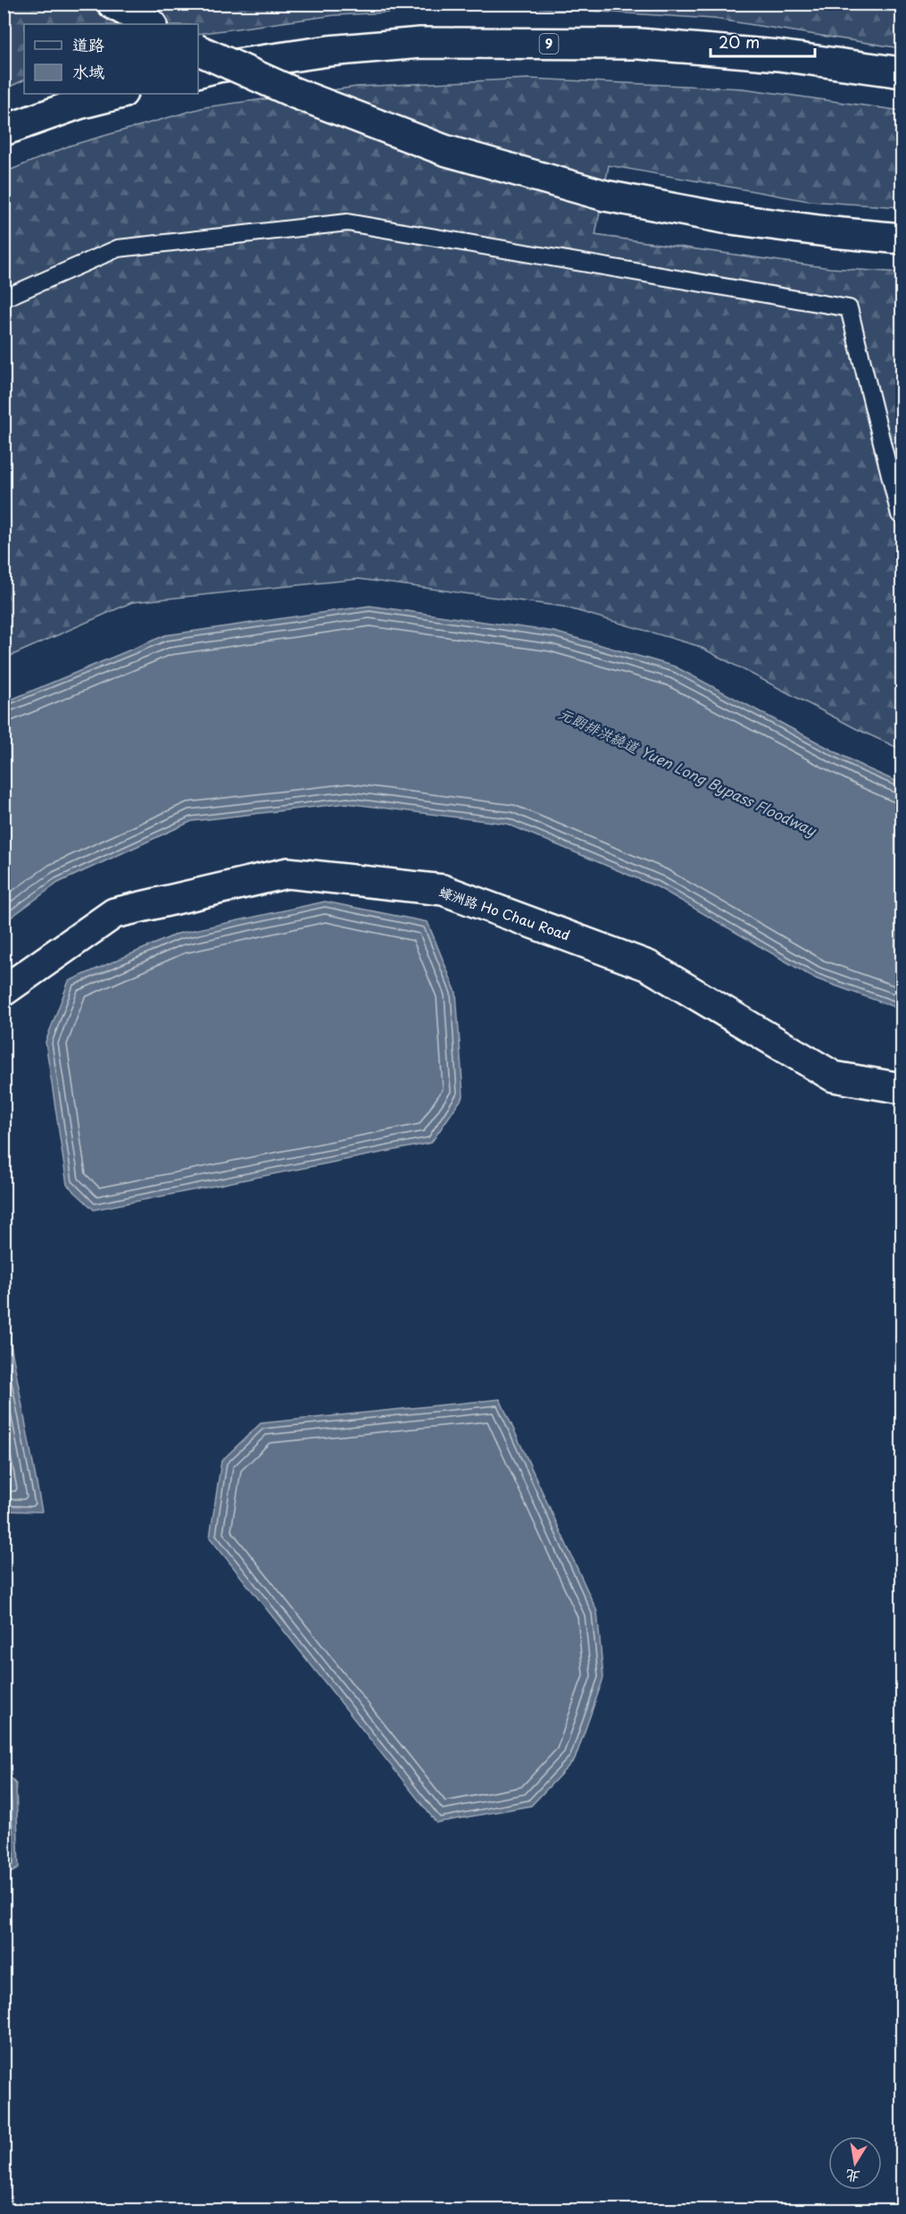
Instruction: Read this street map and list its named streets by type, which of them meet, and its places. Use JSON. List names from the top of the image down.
{
  "streets": {
    "main road": ["9", "蠔洲路 Ho Chau Road"]
  },
  "water": ["元朗排洪繞道 Yuen Long Bypass Floodway"],
  "legend": ["道路", "水域"],
  "scale_bar": "20 m",
  "north": "bottom"
}
